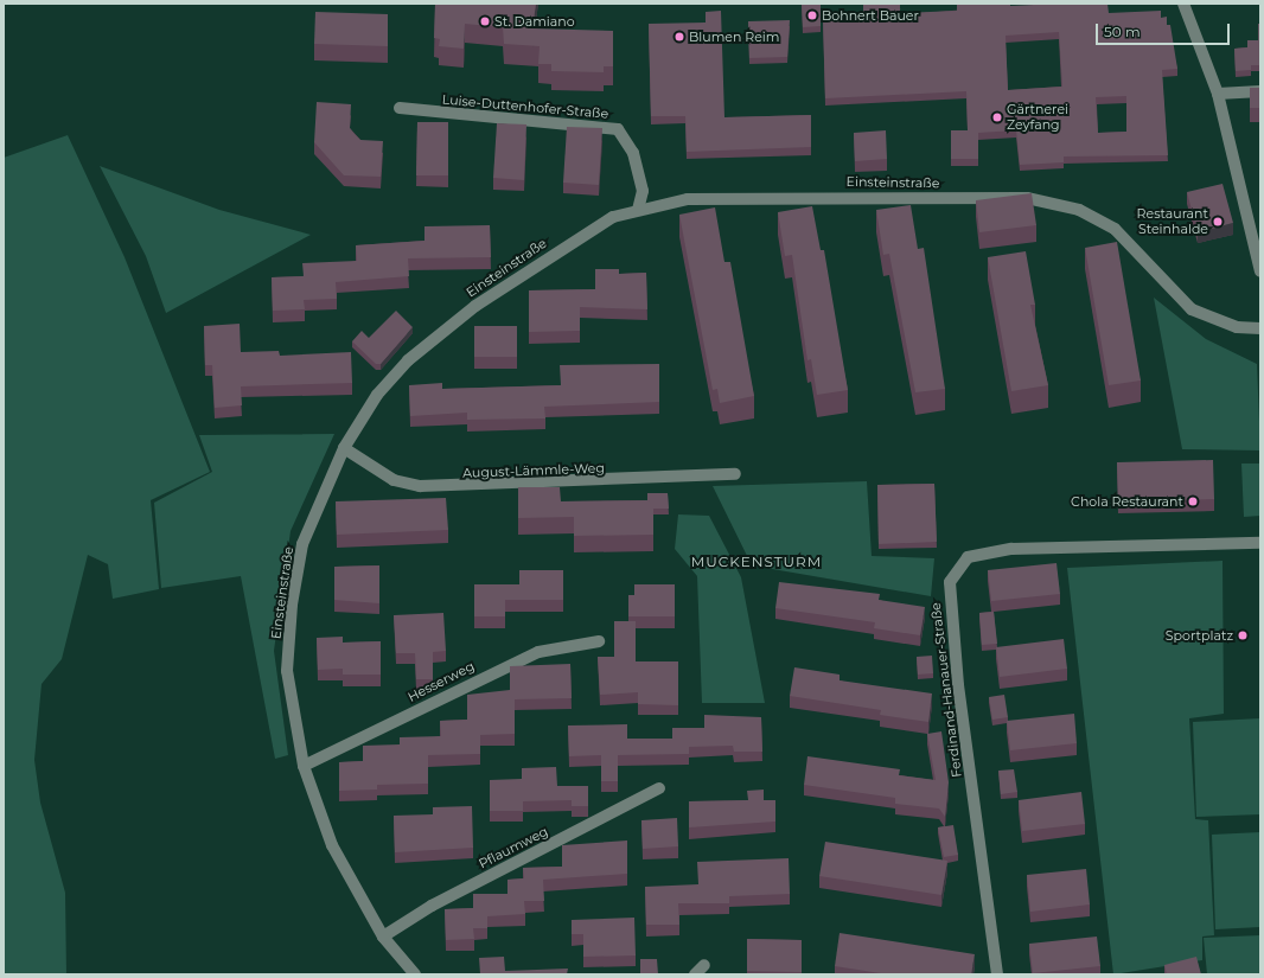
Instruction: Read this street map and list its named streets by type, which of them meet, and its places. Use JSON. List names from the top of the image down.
{
  "streets": {
    "street": [
      "Luise-Duttenhofer-Straße",
      "Einsteinstraße",
      "August-Lämmle-Weg",
      "Hesserweg",
      "Ferdinand-Hanauer-Straße",
      "Pflaumweg"
    ]
  },
  "crossings": [
    ["Luise-Duttenhofer-Straße", "Einsteinstraße"],
    ["Einsteinstraße", "August-Lämmle-Weg"],
    ["Einsteinstraße", "Hesserweg"],
    ["Einsteinstraße", "Pflaumweg"]
  ],
  "districts": ["MUCKENSTURM"],
  "places": [
    "Bohnert Bauer",
    "St. Damiano",
    "Blumen Reim",
    "Gärtnerei Zeyfang",
    "Restaurant Steinhalde",
    "Chola Restaurant",
    "Sportplatz"
  ],
  "scale_bar": "50 m"
}
